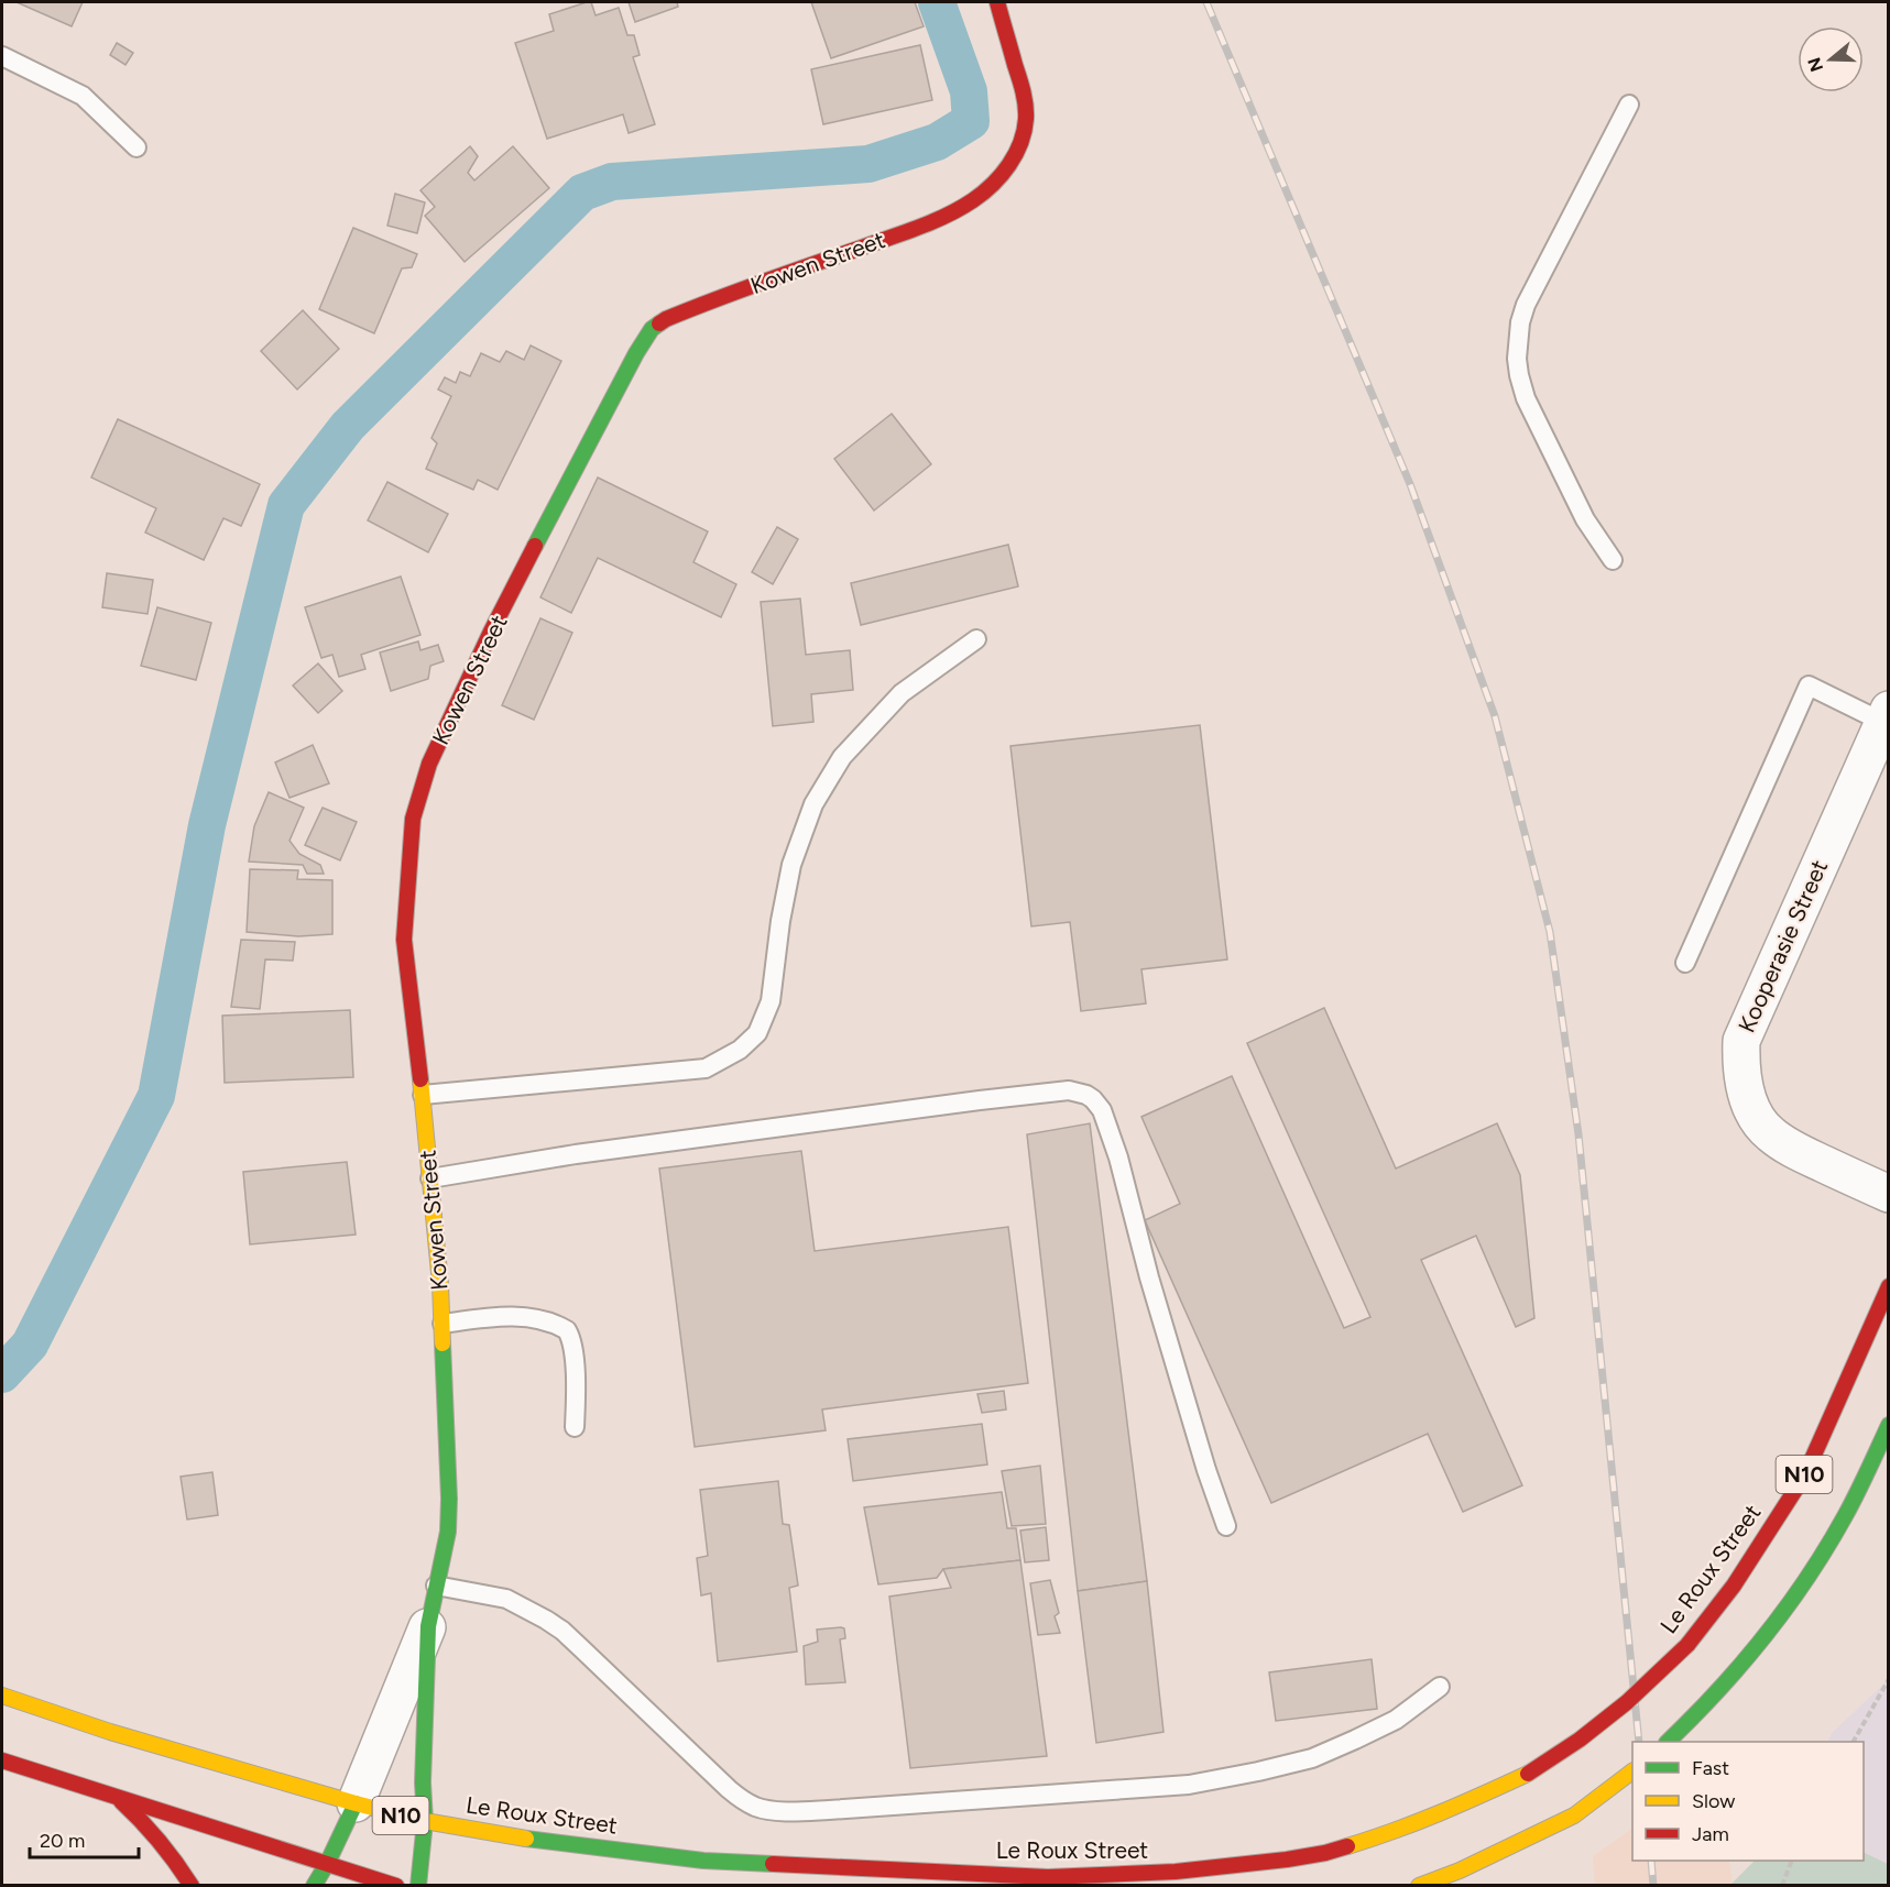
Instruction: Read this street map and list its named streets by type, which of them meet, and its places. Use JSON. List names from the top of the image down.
{
  "streets": {
    "main road": ["Kowen Street", "N10", "Le Roux Street"],
    "street": ["Kooperasie Street"]
  },
  "crossings": [
    ["Kowen Street", "Le Roux Street"]
  ],
  "legend": ["Fast", "Slow", "Jam"],
  "scale_bar": "20 m",
  "north": "left"
}
